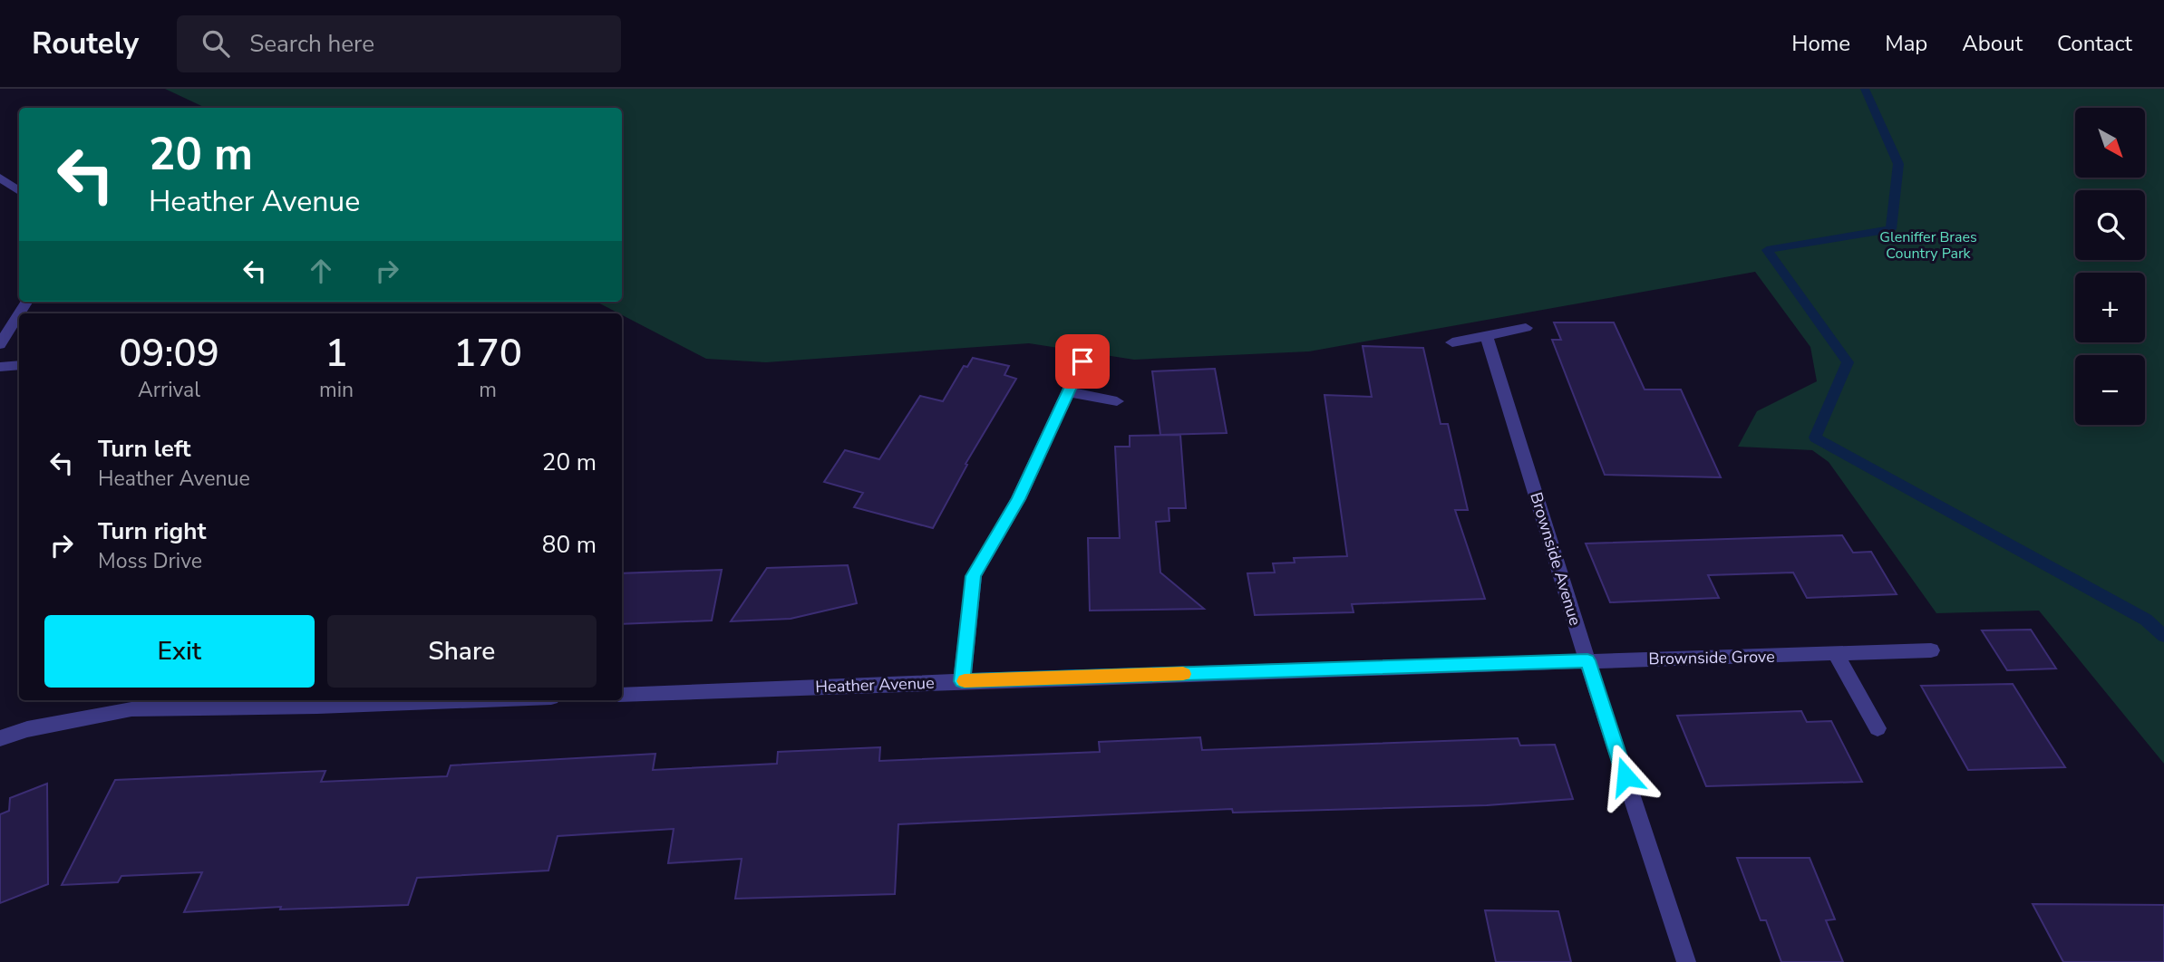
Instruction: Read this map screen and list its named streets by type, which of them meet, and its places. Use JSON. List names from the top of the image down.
{
  "streets": {
    "street": ["Brownside Avenue", "Brownside Grove", "Heather Avenue"]
  },
  "crossings": [
    ["Brownside Avenue", "Brownside Grove"],
    ["Brownside Avenue", "Heather Avenue"],
    ["Brownside Grove", "Heather Avenue"]
  ],
  "parks": ["Gleniffer Braes Country Park"],
  "north": "bottom right",
  "page": {
    "header": "Routely",
    "search": "Search here",
    "nav": [
      "Home",
      "Map",
      "About",
      "Contact"
    ],
    "map_buttons": ["+", "−"],
    "turn": ["20 m", "Heather Avenue"],
    "eta": [
      "09:09",
      "Arrival",
      "1",
      "min",
      "170",
      "m"
    ],
    "list": [
      {
        "name": "Turn left",
        "note": "Heather Avenue",
        "value": "20 m"
      },
      {
        "name": "Turn right",
        "note": "Moss Drive",
        "value": "80 m"
      }
    ],
    "buttons": ["Exit", "Share"]
  }
}
